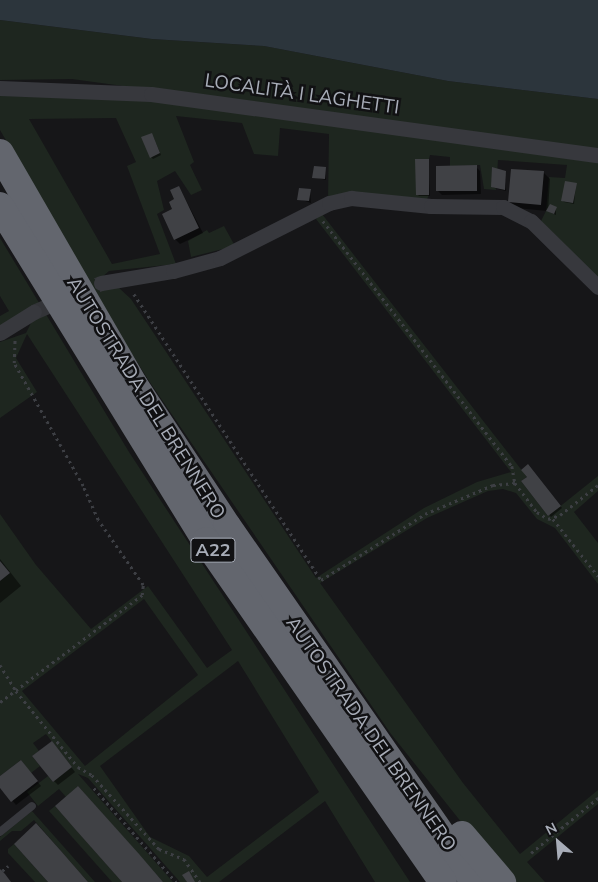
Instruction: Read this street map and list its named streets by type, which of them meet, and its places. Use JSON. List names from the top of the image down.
{
  "streets": {
    "highway": ["AUTOSTRADA DEL BRENNERO", "A22"],
    "street": ["LOCALITÀ I LAGHETTI"]
  },
  "north": "top left"
}
